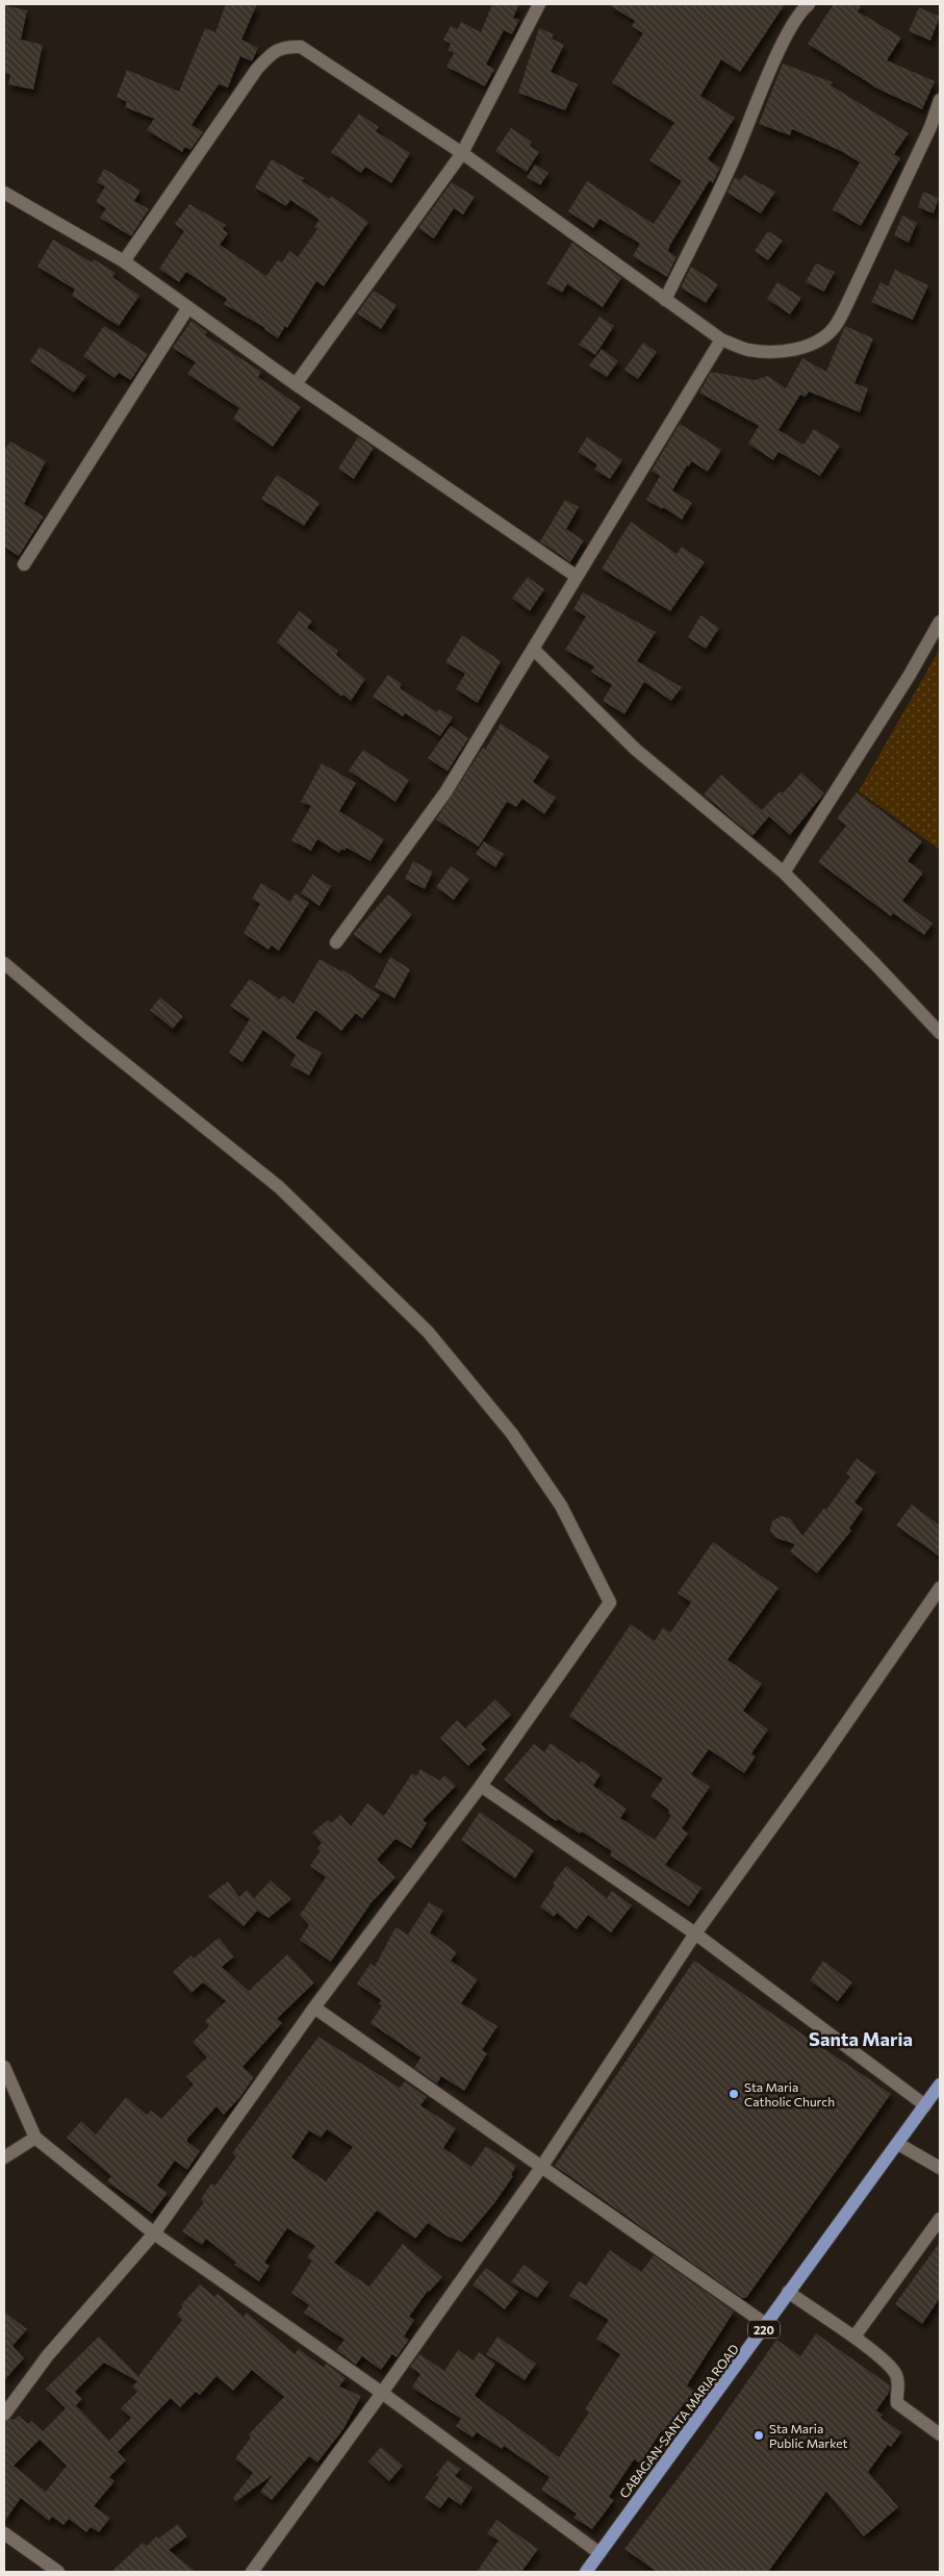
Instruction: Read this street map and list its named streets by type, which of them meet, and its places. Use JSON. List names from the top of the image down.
{
  "streets": {
    "main road": ["220", "CABAGAN-SANTA MARIA ROAD"]
  },
  "districts": ["Santa Maria"],
  "places": ["Sta Maria Catholic Church", "Sta Maria Public Market"]
}
